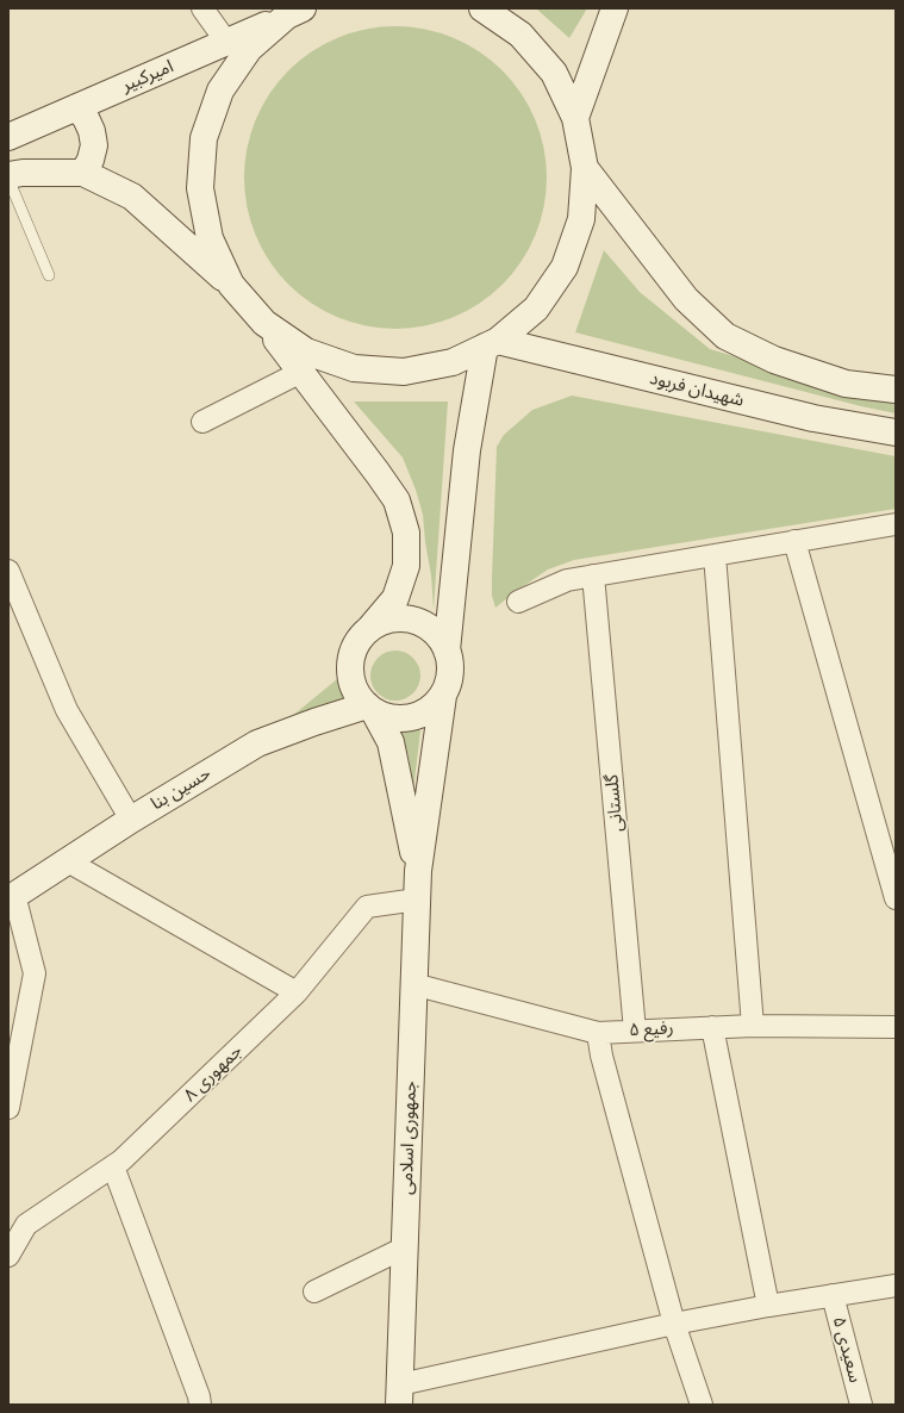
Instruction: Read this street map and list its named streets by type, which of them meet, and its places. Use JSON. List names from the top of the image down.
{
  "streets": {
    "street": [
      "امیرکبیر",
      "شهيدان فربود",
      "حسین بنا",
      "گلستانی",
      "رفیع ۵",
      "جمهوری ۸",
      "جمهوری اسلامی",
      "سعیدی ۵"
    ]
  },
  "crossings": [
    ["گلستانی", "رفیع ۵"],
    ["رفیع ۵", "جمهوری اسلامی"],
    ["جمهوری ۸", "جمهوری اسلامی"]
  ]
}
